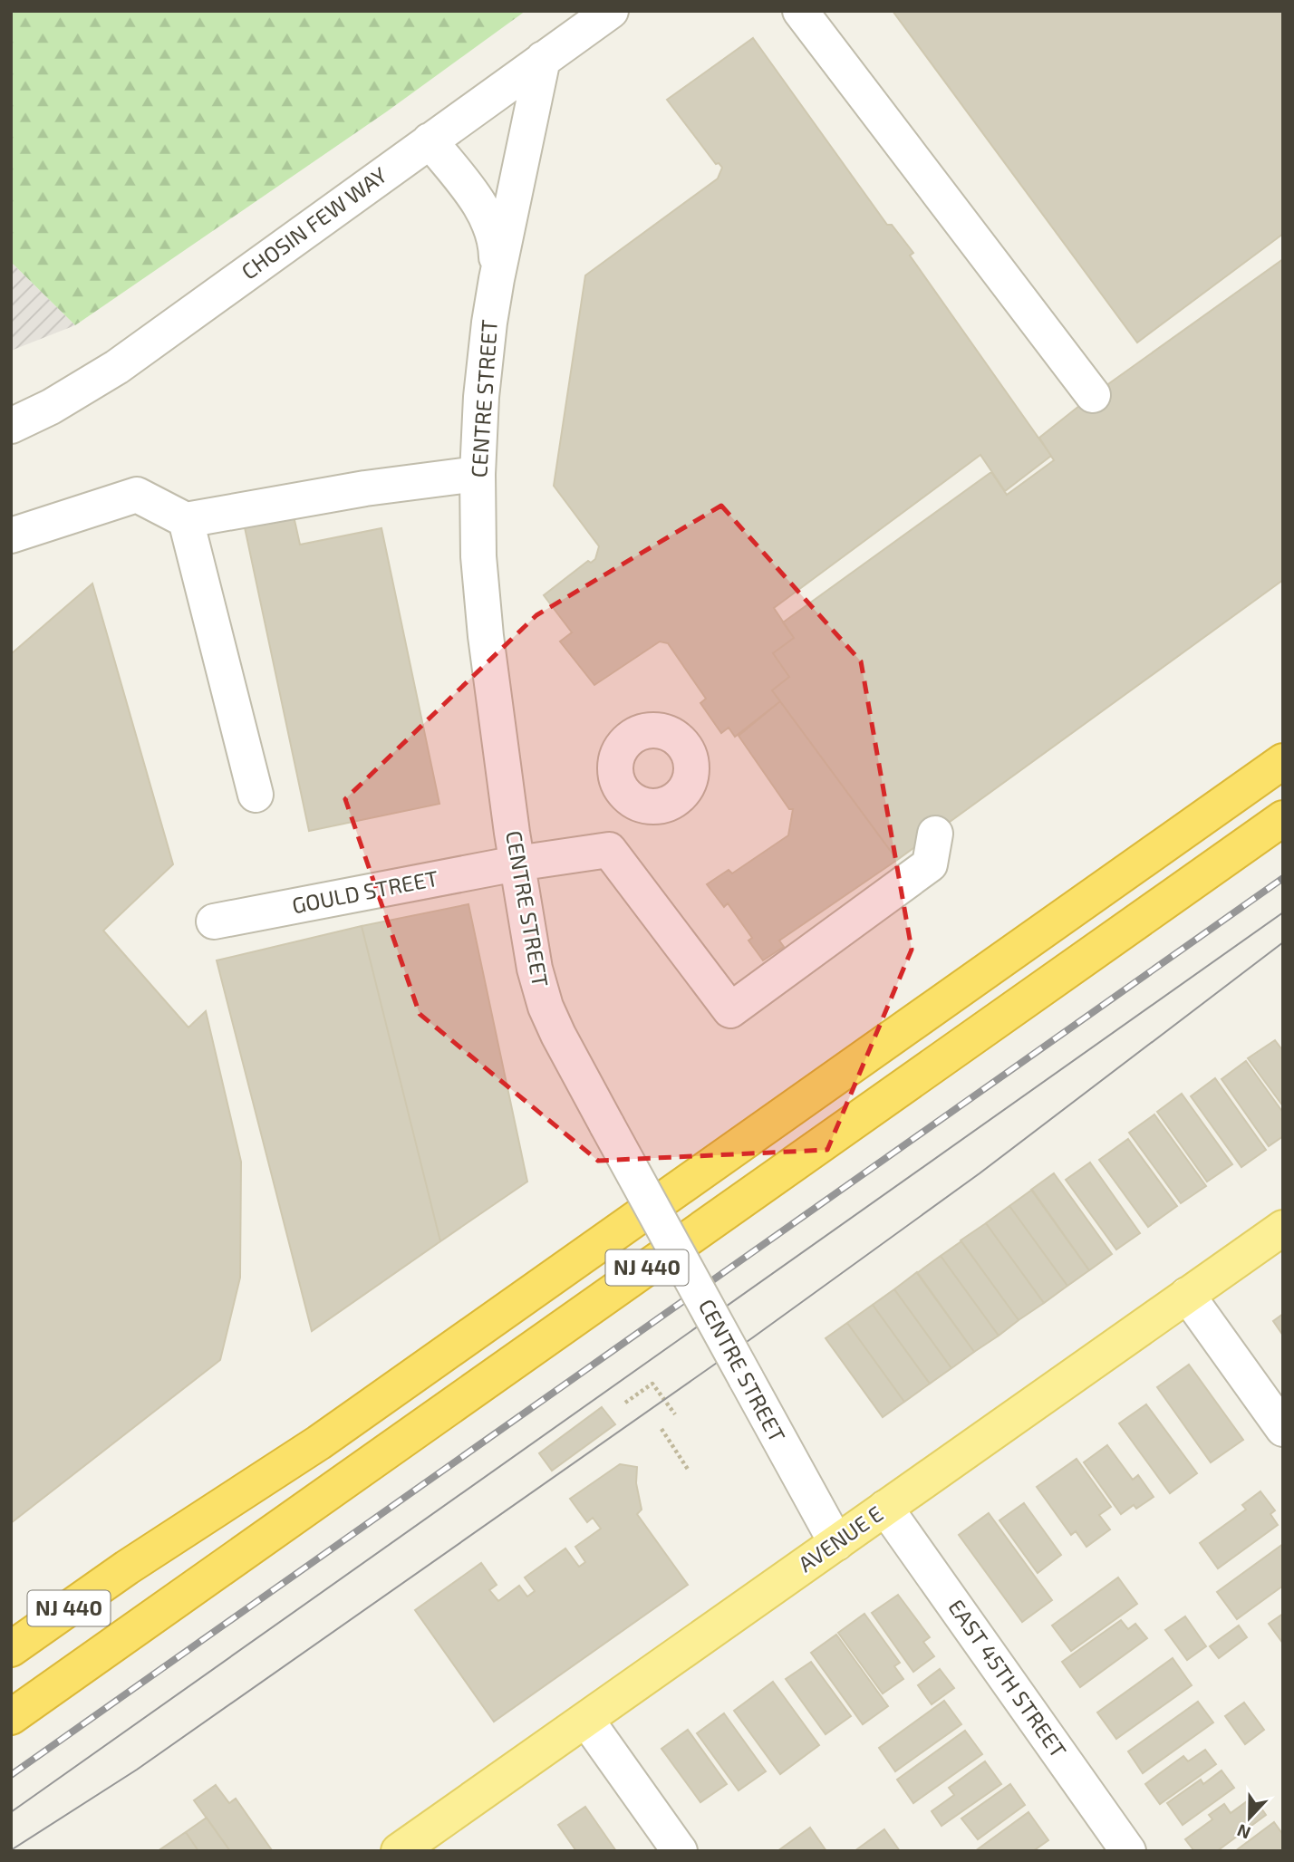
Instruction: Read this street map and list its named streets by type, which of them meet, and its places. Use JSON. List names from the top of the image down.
{
  "streets": {
    "highway": ["NJ 440"],
    "main road": ["AVENUE E"],
    "street": [
      "CHOSIN FEW WAY",
      "CENTRE STREET",
      "GOULD STREET",
      "EAST 45TH STREET"
    ]
  },
  "crossings": [
    ["CHOSIN FEW WAY", "CENTRE STREET"],
    ["CENTRE STREET", "GOULD STREET"],
    ["CENTRE STREET", "AVENUE E"],
    ["AVENUE E", "EAST 45TH STREET"]
  ],
  "north": "bottom"
}
